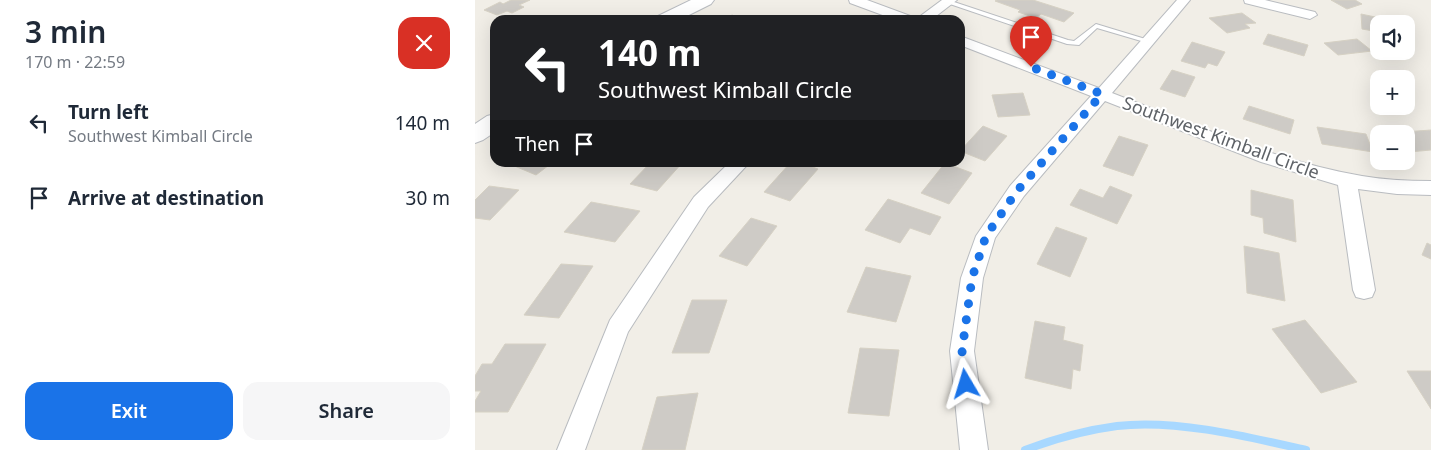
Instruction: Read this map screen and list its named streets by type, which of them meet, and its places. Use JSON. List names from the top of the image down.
{
  "streets": {
    "street": ["Southwest Kimball Circle"]
  },
  "page": {
    "heading": ["3 min", "170 m · 22:59"],
    "map_buttons": ["+", "−"],
    "turn": ["140 m", "Southwest Kimball Circle"],
    "list": [
      {
        "name": "Turn left",
        "note": "Southwest Kimball Circle",
        "value": "140 m"
      },
      {
        "name": "Arrive at destination",
        "value": "30 m"
      }
    ],
    "then": "Then",
    "buttons": ["Exit", "Share"]
  }
}
